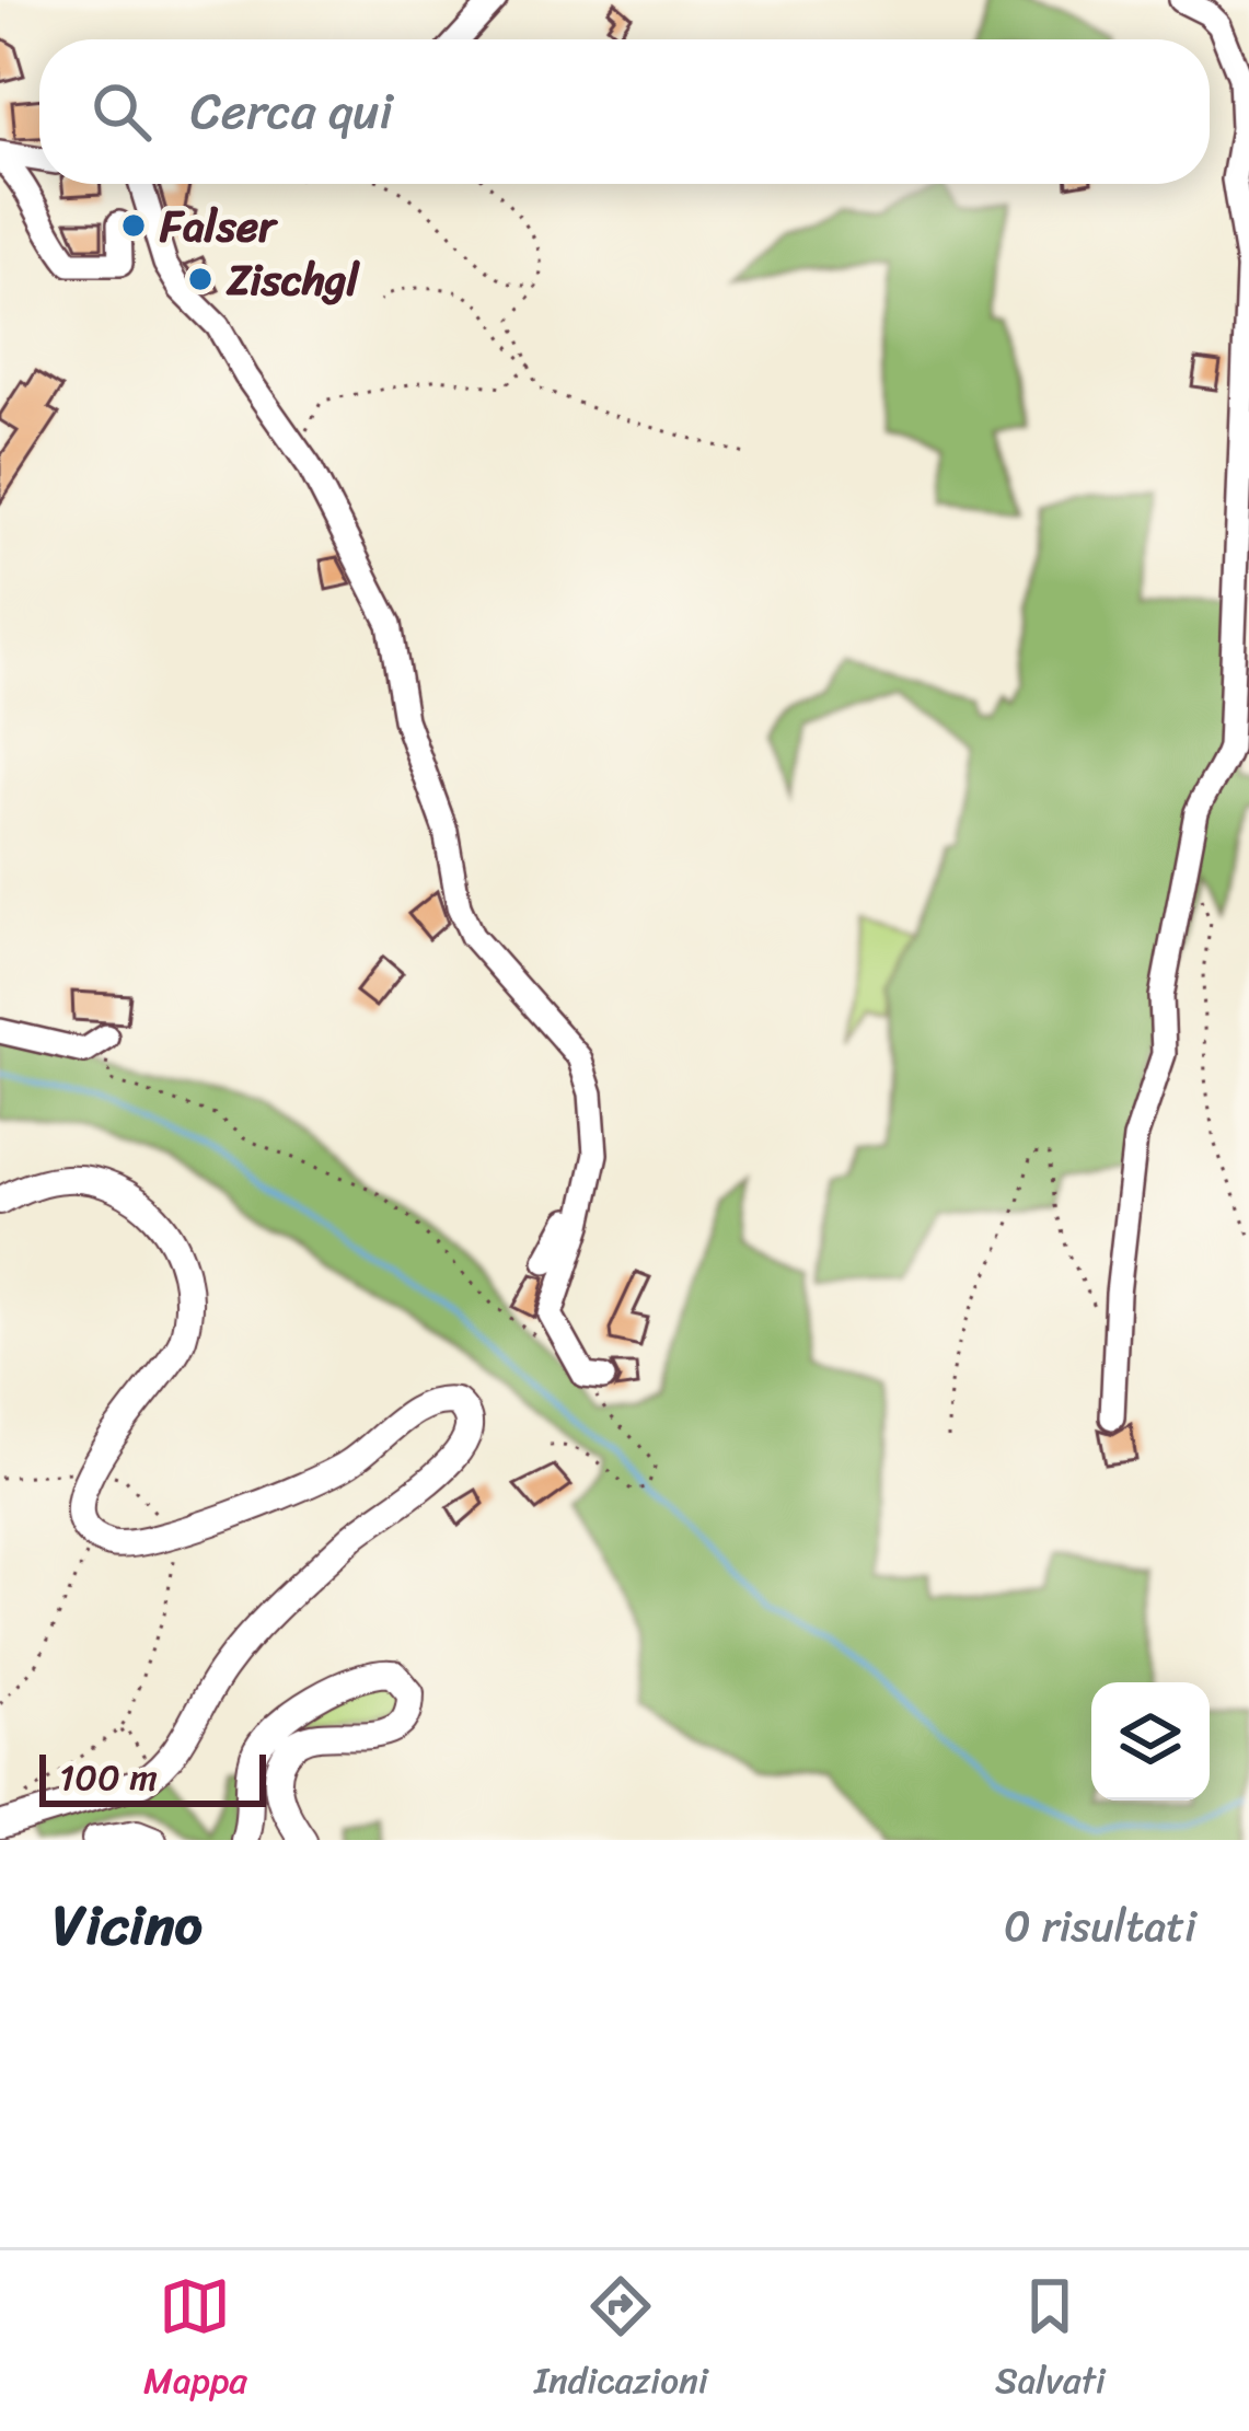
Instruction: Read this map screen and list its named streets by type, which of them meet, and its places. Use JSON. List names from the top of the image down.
{
  "places": ["Falser", "Zischgl"],
  "scale_bar": "100 m",
  "page": {
    "search": "Cerca qui",
    "scale": "100 m",
    "heading": ["Vicino", "0 risultati"],
    "nav": ["Mappa", "Indicazioni", "Salvati"]
  }
}
